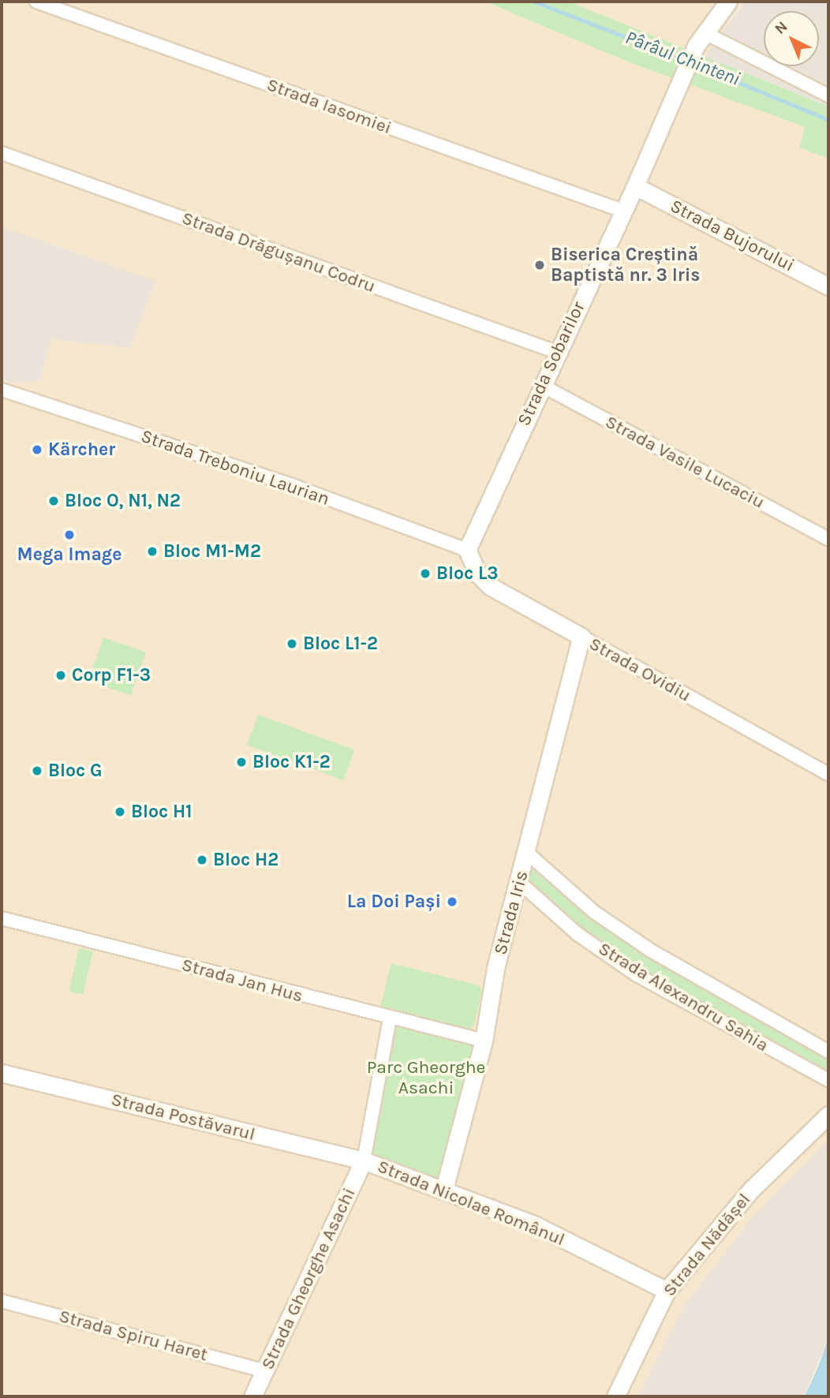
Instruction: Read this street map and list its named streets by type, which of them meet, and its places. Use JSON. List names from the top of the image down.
{
  "streets": {
    "street": [
      "Strada Iasomiei",
      "Strada Bujorului",
      "Strada Drăgușanu Codru",
      "Strada Sobarilor",
      "Strada Vasile Lucaciu",
      "Strada Treboniu Laurian",
      "Strada Ovidiu",
      "Strada Iris",
      "Strada Jan Hus",
      "Strada Alexandru Sahia",
      "Strada Postăvarul",
      "Strada Nicolae Românul",
      "Strada Nădășel",
      "Strada Gheorghe Asachi",
      "Strada Spiru Haret"
    ]
  },
  "crossings": [
    ["Strada Iasomiei", "Strada Sobarilor"],
    ["Strada Bujorului", "Strada Sobarilor"],
    ["Strada Drăgușanu Codru", "Strada Sobarilor"],
    ["Strada Sobarilor", "Strada Vasile Lucaciu"],
    ["Strada Sobarilor", "Strada Treboniu Laurian"],
    ["Strada Sobarilor", "Strada Ovidiu"],
    ["Strada Treboniu Laurian", "Strada Ovidiu"],
    ["Strada Ovidiu", "Strada Iris"],
    ["Strada Iris", "Strada Jan Hus"],
    ["Strada Iris", "Strada Alexandru Sahia"],
    ["Strada Iris", "Strada Nicolae Românul"],
    ["Strada Postăvarul", "Strada Nicolae Românul"],
    ["Strada Postăvarul", "Strada Gheorghe Asachi"],
    ["Strada Nicolae Românul", "Strada Nădășel"],
    ["Strada Nicolae Românul", "Strada Gheorghe Asachi"],
    ["Strada Gheorghe Asachi", "Strada Spiru Haret"]
  ],
  "water": ["Pârâul Chinteni"],
  "parks": ["Parc Gheorghe Asachi"],
  "places": [
    "Biserica Creștină Baptistă nr. 3 Iris",
    "Kärcher",
    "Bloc O, N1, N2",
    "Mega Image",
    "Bloc M1-M2",
    "Bloc L3",
    "Bloc L1-2",
    "Corp F1-3",
    "Bloc K1-2",
    "Bloc G",
    "Bloc H1",
    "Bloc H2",
    "La Doi Pași"
  ],
  "north": "top left"
}
